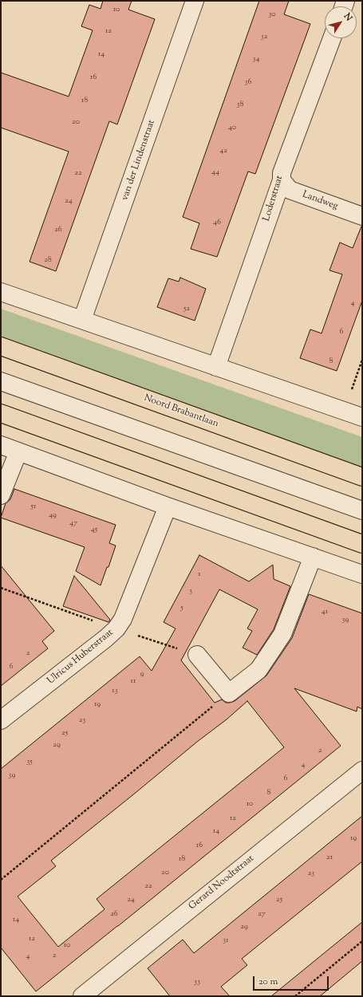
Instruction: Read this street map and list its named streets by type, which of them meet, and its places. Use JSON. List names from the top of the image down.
{
  "streets": {
    "main road": ["Noord Brabantlaan"],
    "street": [
      "van der Lindenstraat",
      "Loderstraat",
      "Landweg",
      "Ulricus Huberstraat",
      "Gerard Noodtstraat"
    ]
  },
  "crossings": [
    ["Loderstraat", "Landweg"]
  ],
  "house_numbers": [
    "10",
    "30",
    "12",
    "32",
    "14",
    "34",
    "16",
    "36",
    "18",
    "38",
    "20",
    "40",
    "42",
    "44",
    "22",
    "24",
    "46",
    "26",
    "28",
    "4",
    "52",
    "6",
    "8",
    "51",
    "49",
    "47",
    "45",
    "1",
    "3",
    "5",
    "41",
    "39",
    "2",
    "6",
    "9",
    "11",
    "13",
    "19",
    "23",
    "25",
    "29",
    "2",
    "35",
    "4",
    "39",
    "6",
    "8",
    "10",
    "12",
    "14",
    "19",
    "16",
    "21",
    "18",
    "20",
    "23",
    "22",
    "24",
    "25",
    "26",
    "27",
    "14",
    "29",
    "12",
    "31",
    "10",
    "2",
    "4",
    "33"
  ],
  "scale_bar": "20 m",
  "north": "top right"
}
